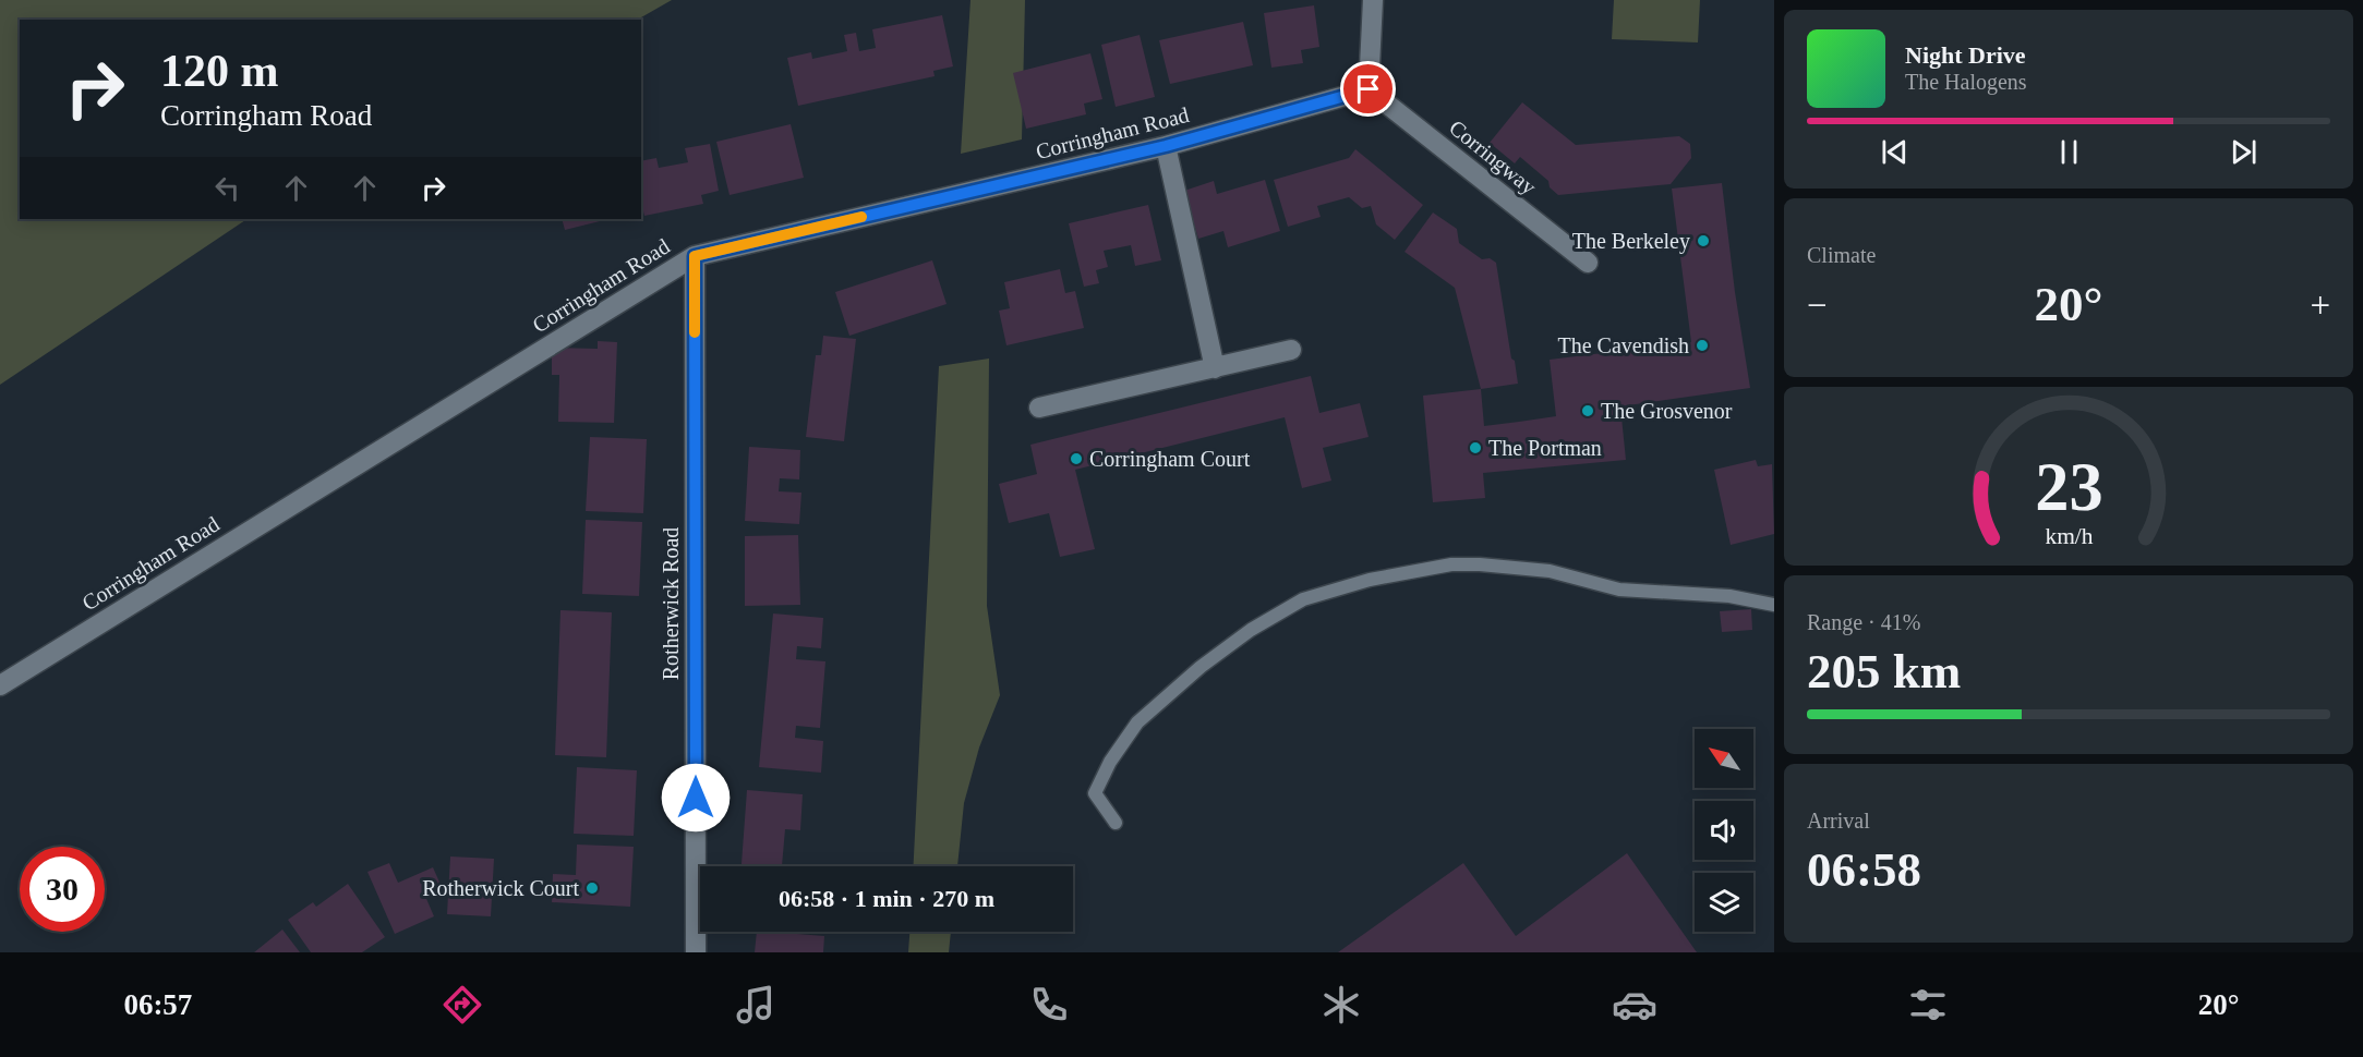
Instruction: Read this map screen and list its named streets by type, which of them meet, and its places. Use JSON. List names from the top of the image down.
{
  "streets": {
    "street": ["Corringham Road", "Corringway", "Rotherwick Road"]
  },
  "crossings": [
    ["Corringham Road", "Corringway"],
    ["Corringham Road", "Rotherwick Road"]
  ],
  "places": [
    "The Berkeley",
    "The Cavendish",
    "The Grosvenor",
    "The Portman",
    "Corringham Court",
    "Rotherwick Court"
  ],
  "north": "top left",
  "page": {
    "turn": ["120 m", "Corringham Road"],
    "song": ["Night Drive", "The Halogens"],
    "tile": [
      "Climate",
      ["Range · 41%", "205 km"],
      ["Arrival", "06:58"]
    ],
    "heat": ["−", "20°", "+"],
    "limit": "30",
    "trip": "06:58 · 1 min · 270 m",
    "tabs": ["06:57", "20°"],
    "gauge": ["23", "km/h"]
  }
}
